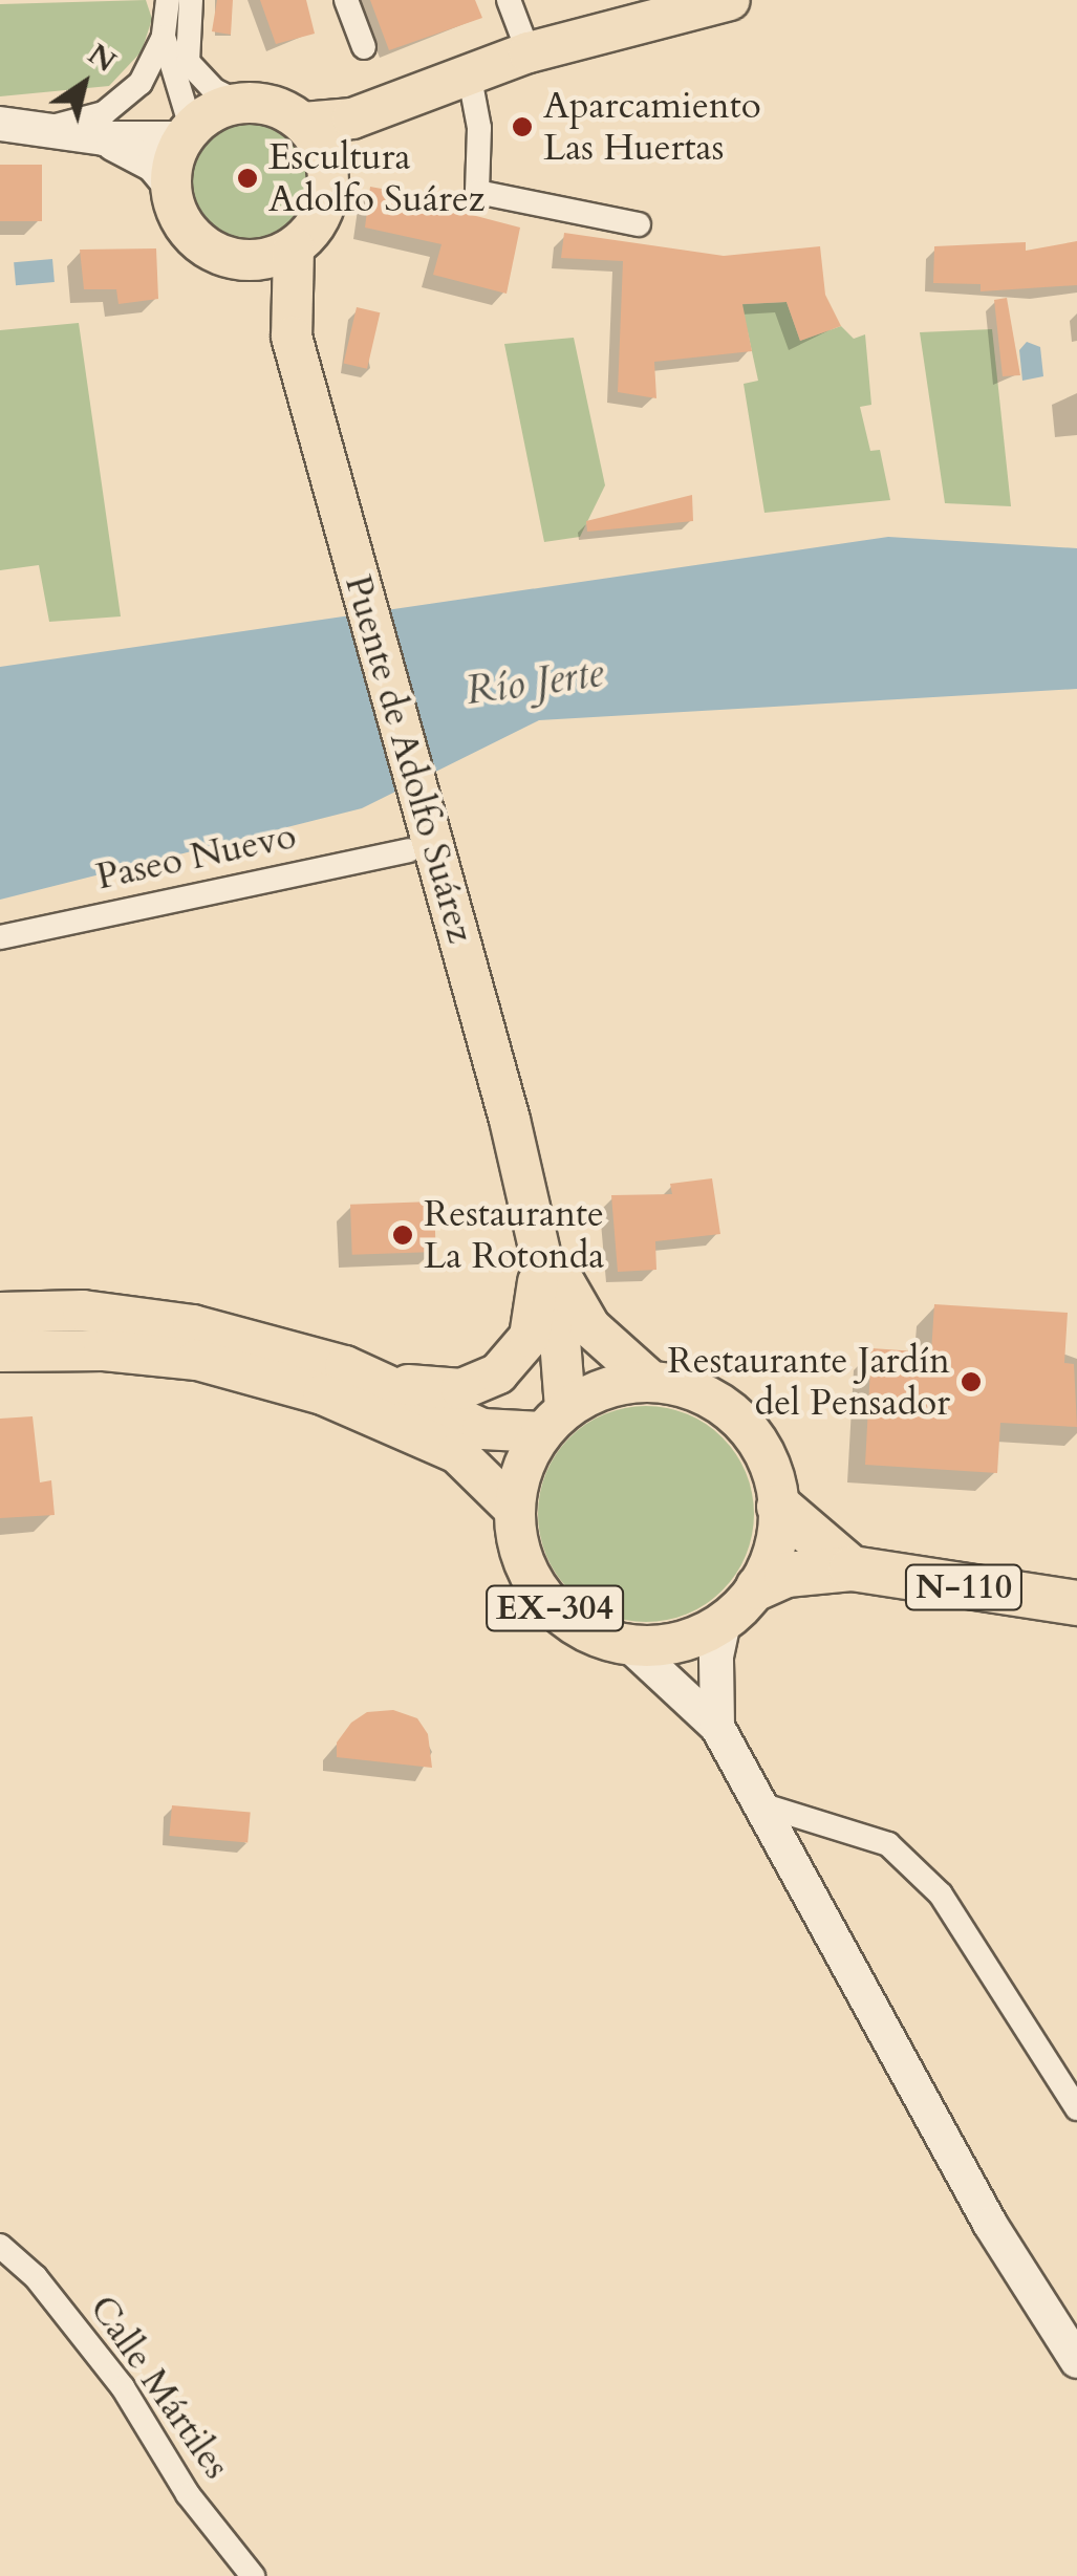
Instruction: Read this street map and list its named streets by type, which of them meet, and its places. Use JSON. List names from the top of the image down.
{
  "streets": {
    "highway": ["N-110"],
    "main road": ["Puente de Adolfo Suárez", "EX-304"],
    "street": ["Paseo Nuevo", "Calle Mártiles"]
  },
  "crossings": [
    ["N-110", "EX-304"]
  ],
  "water": ["Río Jerte"],
  "places": [
    "Aparcamiento Las Huertas",
    "Escultura Adolfo Suárez",
    "Restaurante La Rotonda",
    "Restaurante Jardín del Pensador"
  ],
  "north": "top right"
}
